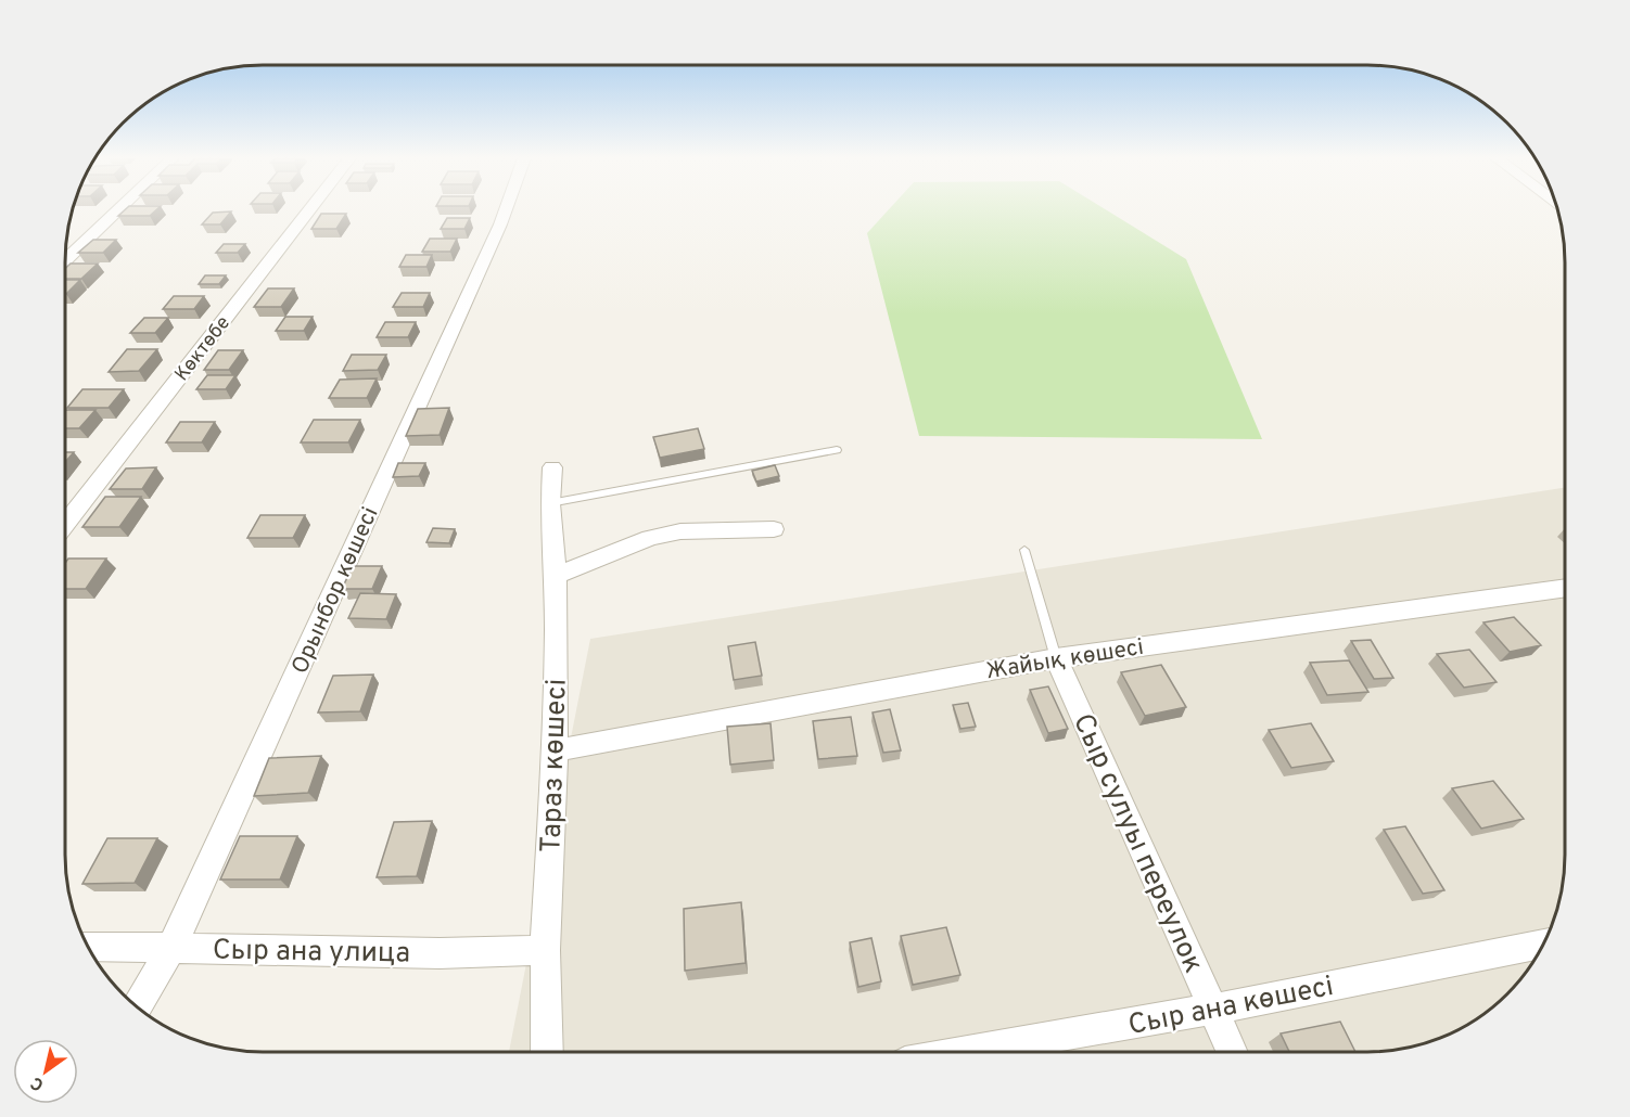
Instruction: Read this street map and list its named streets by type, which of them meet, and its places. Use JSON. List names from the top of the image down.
{
  "streets": {
    "street": [
      "Көктөбе",
      "Орынбор көшесі",
      "Жайық көшесі",
      "Тараз көшесі",
      "Сыр сулуы переулок",
      "Сыр ана улица",
      "Сыр ана көшесі"
    ]
  },
  "crossings": [
    ["Орынбор көшесі", "Сыр ана улица"],
    ["Жайық көшесі", "Тараз көшесі"],
    ["Жайық көшесі", "Сыр сулуы переулок"],
    ["Тараз көшесі", "Сыр ана улица"],
    ["Сыр сулуы переулок", "Сыр ана көшесі"]
  ],
  "north": "bottom left"
}
